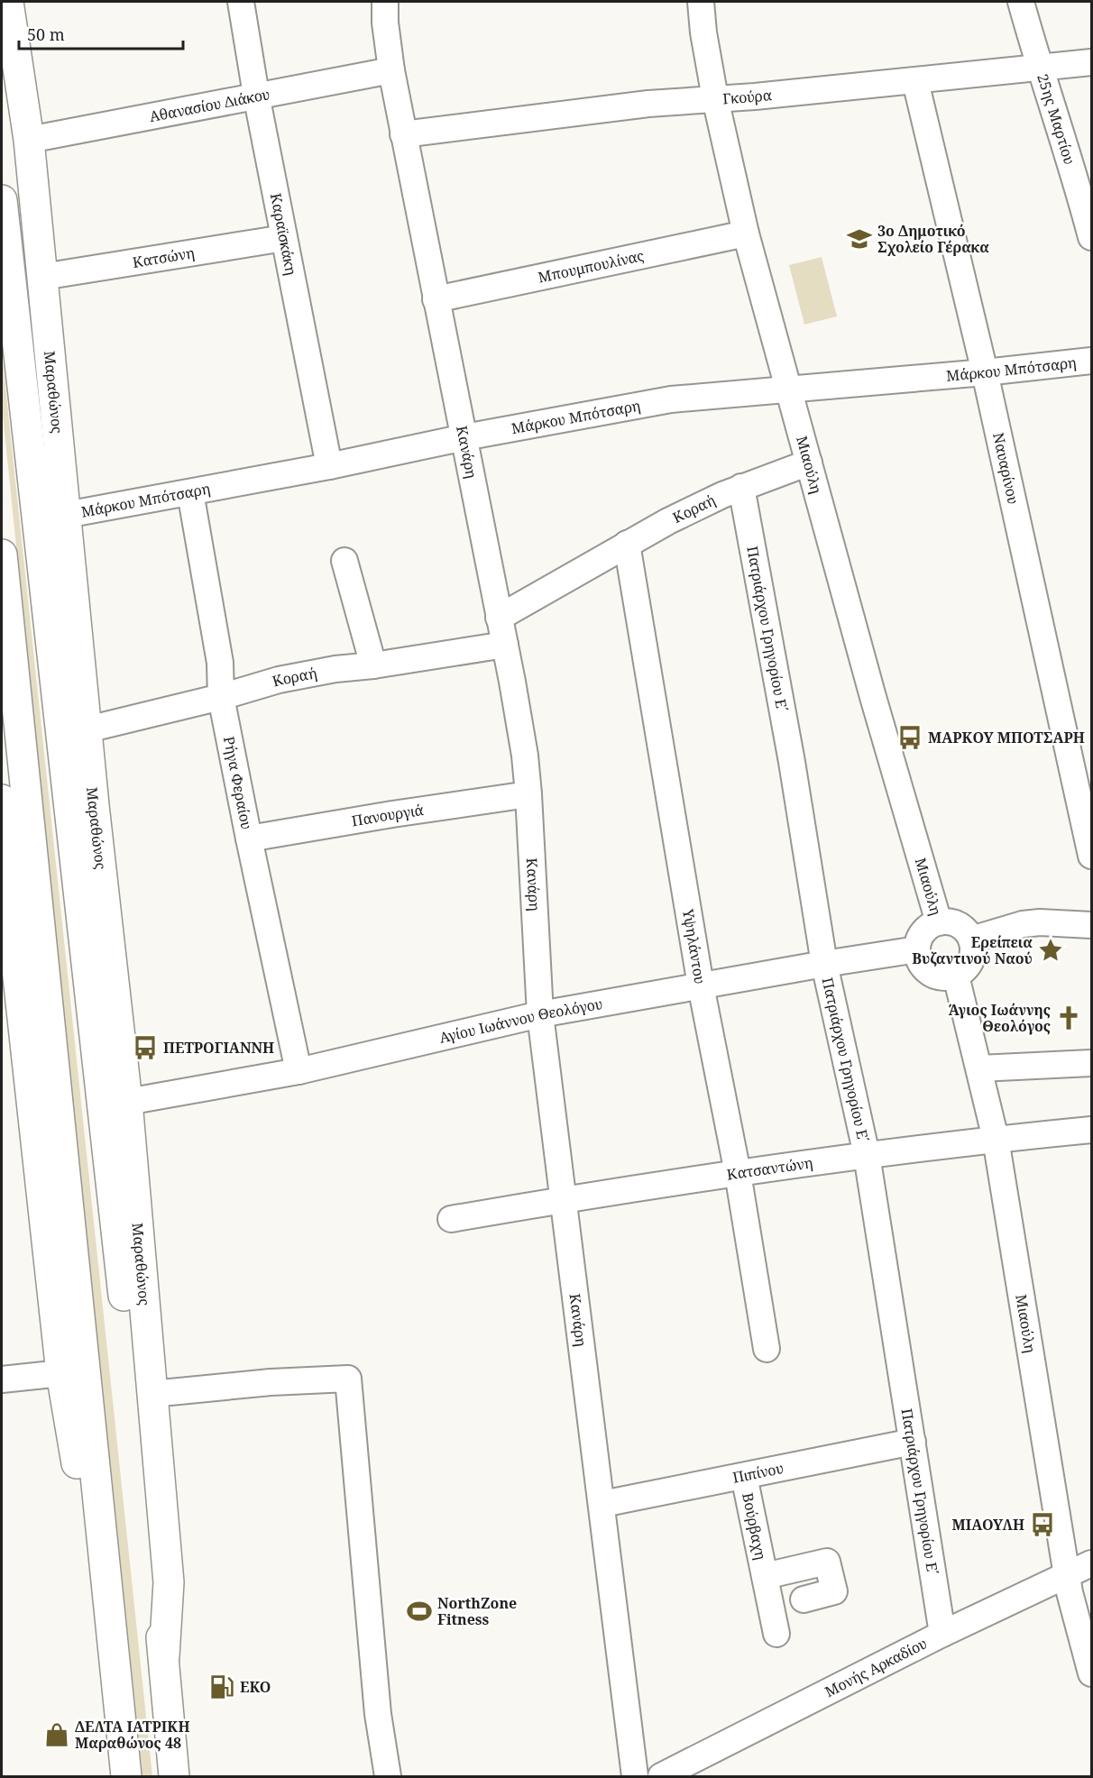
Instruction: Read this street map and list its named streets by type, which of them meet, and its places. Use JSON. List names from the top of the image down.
{
  "streets": {
    "main road": ["Μαραθώνος"],
    "street": [
      "Γκούρα",
      "Αθανασίου Διάκου",
      "25ης Μαρτίου",
      "Καραϊσκάκη",
      "Κατσώνη",
      "Μπουμπουλίνας",
      "Μάρκου Μπότσαρη",
      "Κανάρη",
      "Μιαούλη",
      "Ναυαρίνου",
      "Κοραή",
      "Πατριάρχου Γρηγορίου Ε΄",
      "Ρήγα Φεραίου",
      "Πανουργιά",
      "Υψηλάντου",
      "Αγίου Ιωάννου Θεολόγου",
      "Κατσαντώνη",
      "Πιπίνου",
      "Βούρβαχη",
      "Μονής Αρκαδίου"
    ]
  },
  "crossings": [
    ["Γκούρα", "25ης Μαρτίου"],
    ["Γκούρα", "Κανάρη"],
    ["Γκούρα", "Μιαούλη"],
    ["Γκούρα", "Ναυαρίνου"],
    ["Αθανασίου Διάκου", "Καραϊσκάκη"],
    ["Αθανασίου Διάκου", "Μαραθώνος"],
    ["Αθανασίου Διάκου", "Κανάρη"],
    ["Καραϊσκάκη", "Κατσώνη"],
    ["Καραϊσκάκη", "Μάρκου Μπότσαρη"],
    ["Κατσώνη", "Μαραθώνος"],
    ["Μπουμπουλίνας", "Κανάρη"],
    ["Μπουμπουλίνας", "Μιαούλη"],
    ["Μάρκου Μπότσαρη", "Μαραθώνος"],
    ["Μάρκου Μπότσαρη", "Κανάρη"],
    ["Μάρκου Μπότσαρη", "Μιαούλη"],
    ["Μάρκου Μπότσαρη", "Ναυαρίνου"],
    ["Μάρκου Μπότσαρη", "Ρήγα Φεραίου"],
    ["Μαραθώνος", "Κοραή"],
    ["Μαραθώνος", "Αγίου Ιωάννου Θεολόγου"],
    ["Κανάρη", "Κοραή"],
    ["Κανάρη", "Πανουργιά"],
    ["Κανάρη", "Αγίου Ιωάννου Θεολόγου"],
    ["Κανάρη", "Κατσαντώνη"],
    ["Κανάρη", "Πιπίνου"],
    ["Μιαούλη", "Κοραή"],
    ["Μιαούλη", "Αγίου Ιωάννου Θεολόγου"],
    ["Μιαούλη", "Κατσαντώνη"],
    ["Μιαούλη", "Μονής Αρκαδίου"],
    ["Κοραή", "Πατριάρχου Γρηγορίου Ε΄"],
    ["Κοραή", "Ρήγα Φεραίου"],
    ["Κοραή", "Υψηλάντου"],
    ["Πατριάρχου Γρηγορίου Ε΄", "Αγίου Ιωάννου Θεολόγου"],
    ["Πατριάρχου Γρηγορίου Ε΄", "Κατσαντώνη"],
    ["Πατριάρχου Γρηγορίου Ε΄", "Πιπίνου"],
    ["Πατριάρχου Γρηγορίου Ε΄", "Μονής Αρκαδίου"],
    ["Ρήγα Φεραίου", "Πανουργιά"],
    ["Ρήγα Φεραίου", "Αγίου Ιωάννου Θεολόγου"],
    ["Υψηλάντου", "Αγίου Ιωάννου Θεολόγου"],
    ["Υψηλάντου", "Κατσαντώνη"],
    ["Πιπίνου", "Βούρβαχη"]
  ],
  "places": {
    "school or university": ["3ο Δημοτικό Σχολείο Γέρακα"],
    "bus stop": ["ΜΑΡΚΟΥ ΜΠΟΤΣΑΡΗ", "ΠΕΤΡΟΓΙΑΝΝΗ", "ΜΙΑΟΥΛΗ"],
    "place": ["Ερείπεια Βυζαντινού Ναού"],
    "church": ["Άγιος Ιωάννης Θεολόγος"],
    "sports": ["NorthZone Fitness"],
    "fuel station": ["EKO"],
    "shop": ["ΔΕΛΤΑ ΙΑΤΡΙΚΗ Μαραθώνος 48"]
  },
  "scale_bar": "50 m"
}
